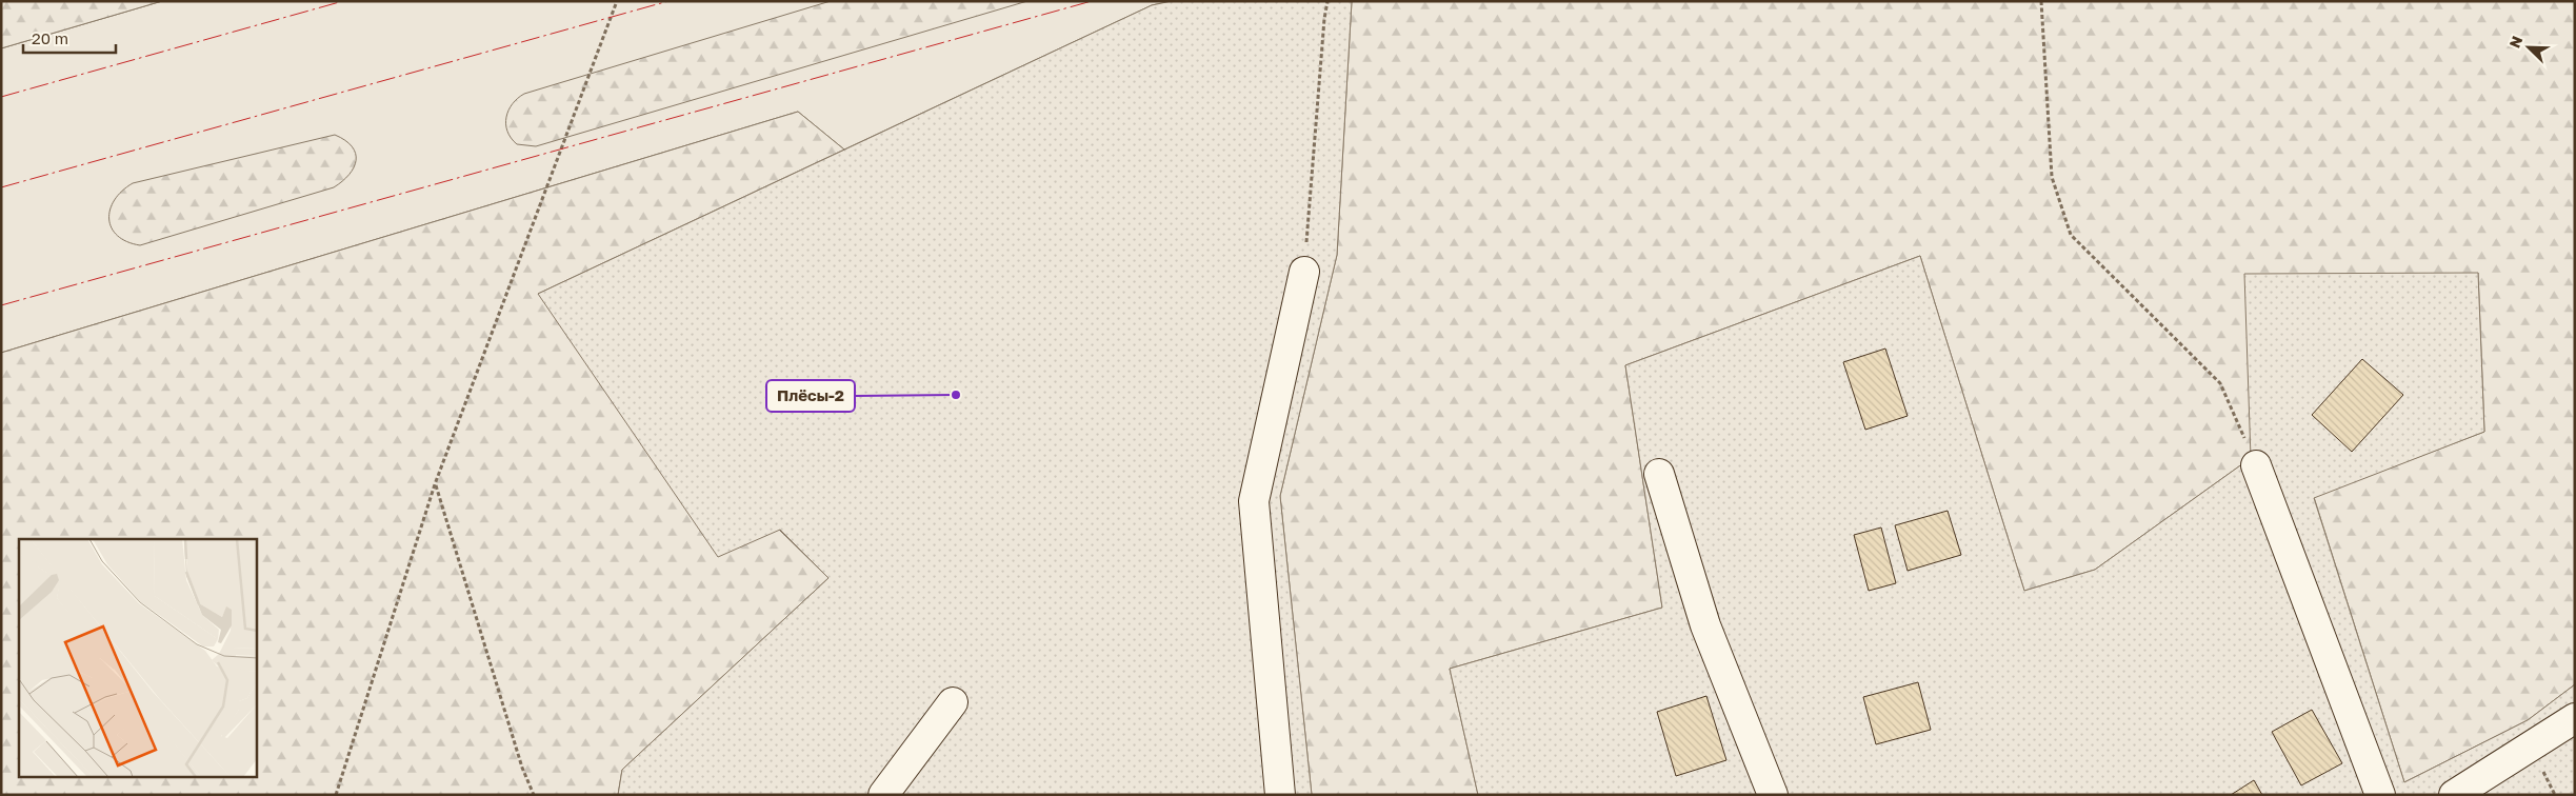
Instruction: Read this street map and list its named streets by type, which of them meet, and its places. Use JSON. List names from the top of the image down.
{
  "places": ["Плёсы-2"],
  "scale_bar": "20 m",
  "north": "top left"
}
